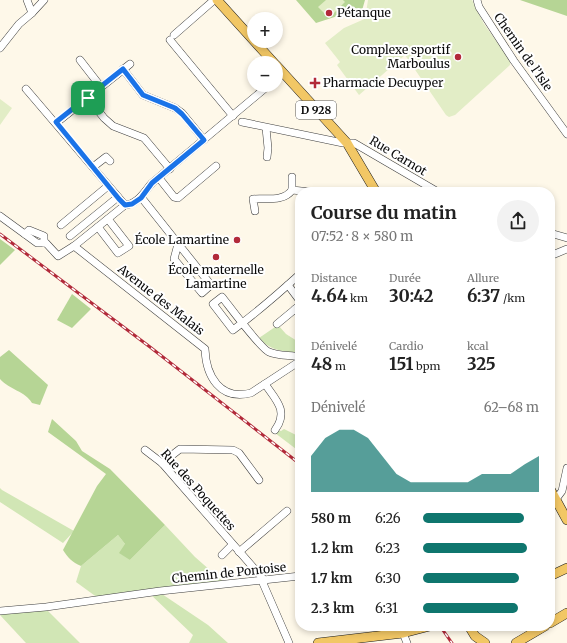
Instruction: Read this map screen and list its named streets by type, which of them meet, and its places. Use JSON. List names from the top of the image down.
{
  "streets": {
    "main road": ["D 928"],
    "street": [
      "Chemin de l’Isle",
      "Rue Carnot",
      "Avenue des Malais",
      "Rue des Poquettes",
      "Chemin de Pontoise"
    ]
  },
  "crossings": [
    ["D 928", "Rue Carnot"],
    ["Rue des Poquettes", "Chemin de Pontoise"]
  ],
  "places": {
    "other": [
      "Pétanque",
      "Complexe sportif Marboulus",
      "École Lamartine",
      "École maternelle Lamartine"
    ],
    "health": ["Pharmacie Decuyper"]
  },
  "page": {
    "map_buttons": ["+", "−"],
    "heading": ["Course du matin", "07:52 · 8 × 580 m"],
    "stats": [
      ["Distance", "4.64 km"],
      ["Durée", "30:42"],
      ["Allure", "6:37 /km"],
      ["Dénivelé", "48 m"],
      ["Cardio", "151 bpm"],
      ["kcal", "325"]
    ],
    "chart": ["Dénivelé", "62–68 m"],
    "list": [
      {
        "name": "580 m",
        "note": "6:26"
      },
      {
        "name": "1.2 km",
        "note": "6:23"
      },
      {
        "name": "1.7 km",
        "note": "6:30"
      },
      {
        "name": "2.3 km",
        "note": "6:31"
      }
    ]
  }
}
